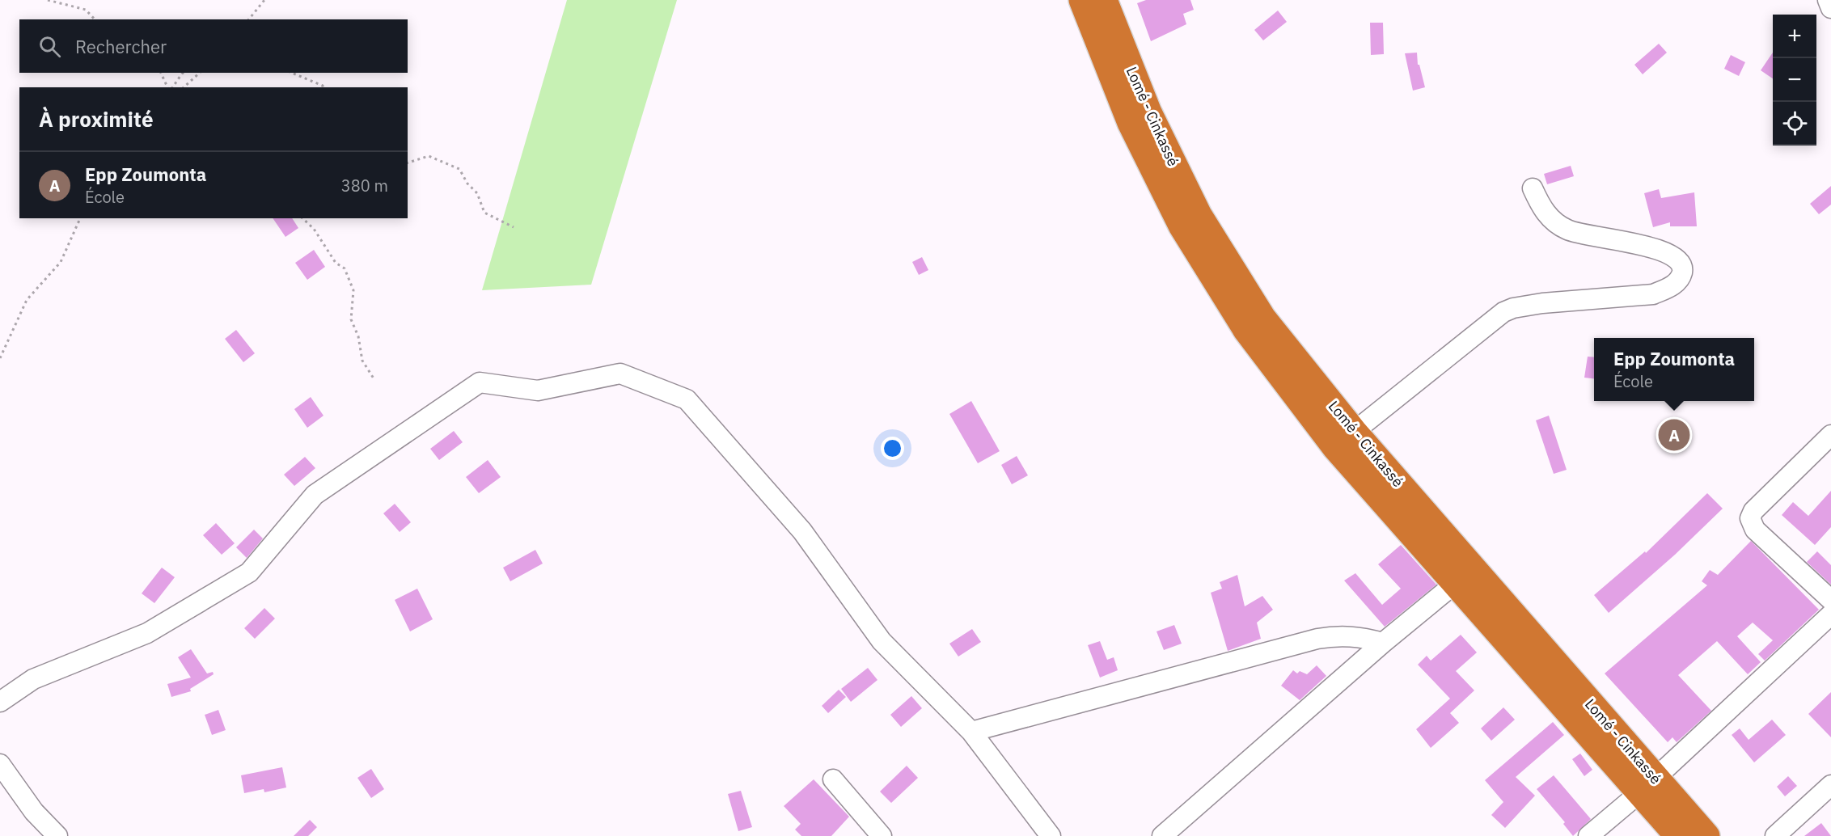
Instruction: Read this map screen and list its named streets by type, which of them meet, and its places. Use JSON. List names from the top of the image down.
{
  "streets": {
    "highway": ["Lomé - Cinkassé"]
  },
  "page": {
    "map_buttons": ["+", "−"],
    "search": "Rechercher",
    "heading": "À proximité",
    "list": [
      {
        "mark": "A",
        "name": "Epp Zoumonta",
        "note": "École",
        "value": "380 m"
      }
    ],
    "popup": ["Epp Zoumonta", "École"],
    "pins": "A"
  }
}
